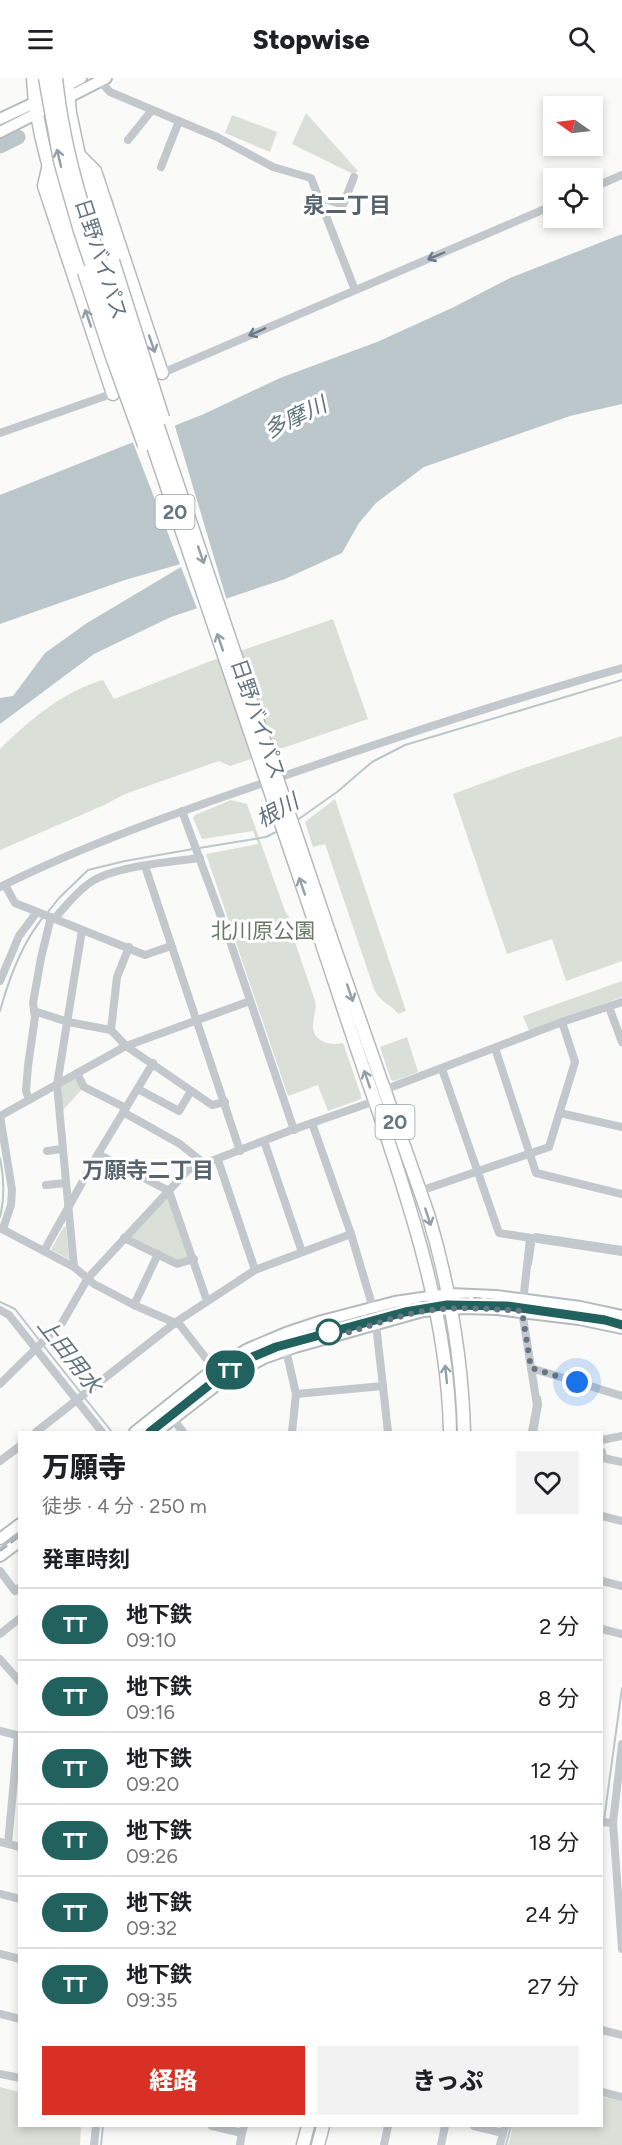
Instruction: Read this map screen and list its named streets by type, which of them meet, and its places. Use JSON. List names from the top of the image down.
{
  "streets": {
    "highway": ["日野バイパス", "20"]
  },
  "districts": ["泉二丁目", "万願寺二丁目"],
  "water": ["多摩川", "根川", "上田用水"],
  "parks": ["北川原公園"],
  "lines": ["metro line TT"],
  "north": "left",
  "page": {
    "header": "Stopwise",
    "on_map": "TT",
    "heading": [
      ["万願寺", "徒歩 · 4 分 · 250 m"],
      "発車時刻"
    ],
    "list": [
      {
        "mark": "TT",
        "name": "地下鉄",
        "note": "09:10",
        "value": "2 分"
      },
      {
        "mark": "TT",
        "name": "地下鉄",
        "note": "09:16",
        "value": "8 分"
      },
      {
        "mark": "TT",
        "name": "地下鉄",
        "note": "09:20",
        "value": "12 分"
      },
      {
        "mark": "TT",
        "name": "地下鉄",
        "note": "09:26",
        "value": "18 分"
      },
      {
        "mark": "TT",
        "name": "地下鉄",
        "note": "09:32",
        "value": "24 分"
      },
      {
        "mark": "TT",
        "name": "地下鉄",
        "note": "09:35",
        "value": "27 分"
      }
    ],
    "buttons": ["経路", "きっぷ"]
  }
}
